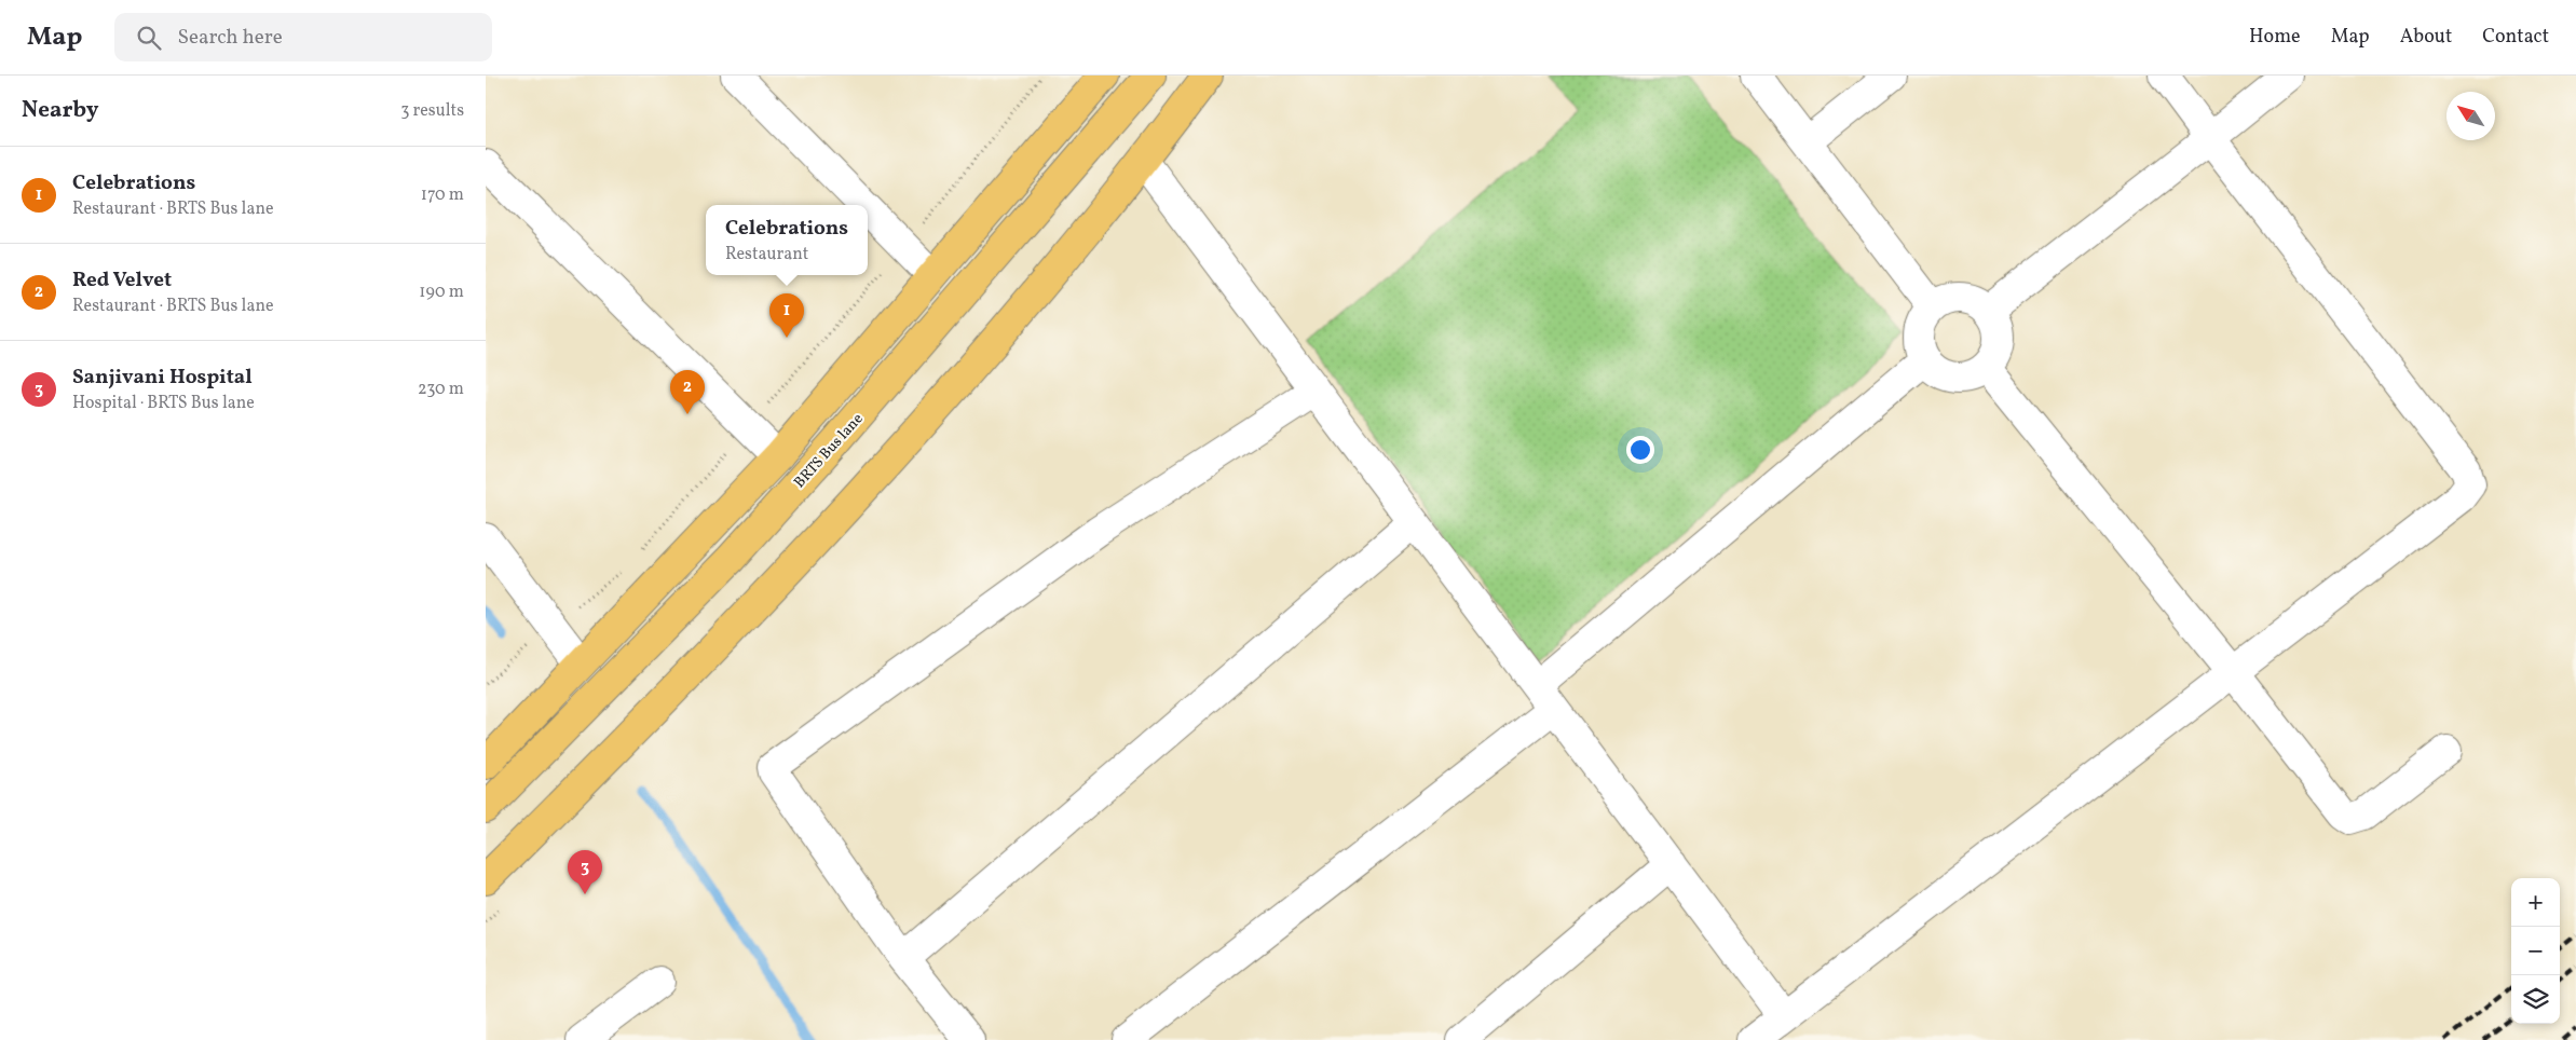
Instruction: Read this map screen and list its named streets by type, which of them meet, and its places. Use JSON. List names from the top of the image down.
{
  "streets": {
    "main road": ["BRTS Bus lane"]
  },
  "north": "top left",
  "page": {
    "header": "Map",
    "search": "Search here",
    "nav": [
      "Home",
      "Map",
      "About",
      "Contact"
    ],
    "heading": ["Nearby", "3 results"],
    "list": [
      {
        "mark": "1",
        "name": "Celebrations",
        "note": "Restaurant · BRTS Bus lane",
        "value": "170 m"
      },
      {
        "mark": "2",
        "name": "Red Velvet",
        "note": "Restaurant · BRTS Bus lane",
        "value": "190 m"
      },
      {
        "mark": "3",
        "name": "Sanjivani Hospital",
        "note": "Hospital · BRTS Bus lane",
        "value": "230 m"
      }
    ],
    "popup": ["Celebrations", "Restaurant"],
    "pins": ["1", "2", "3"],
    "map_buttons": ["+", "−"]
  }
}
